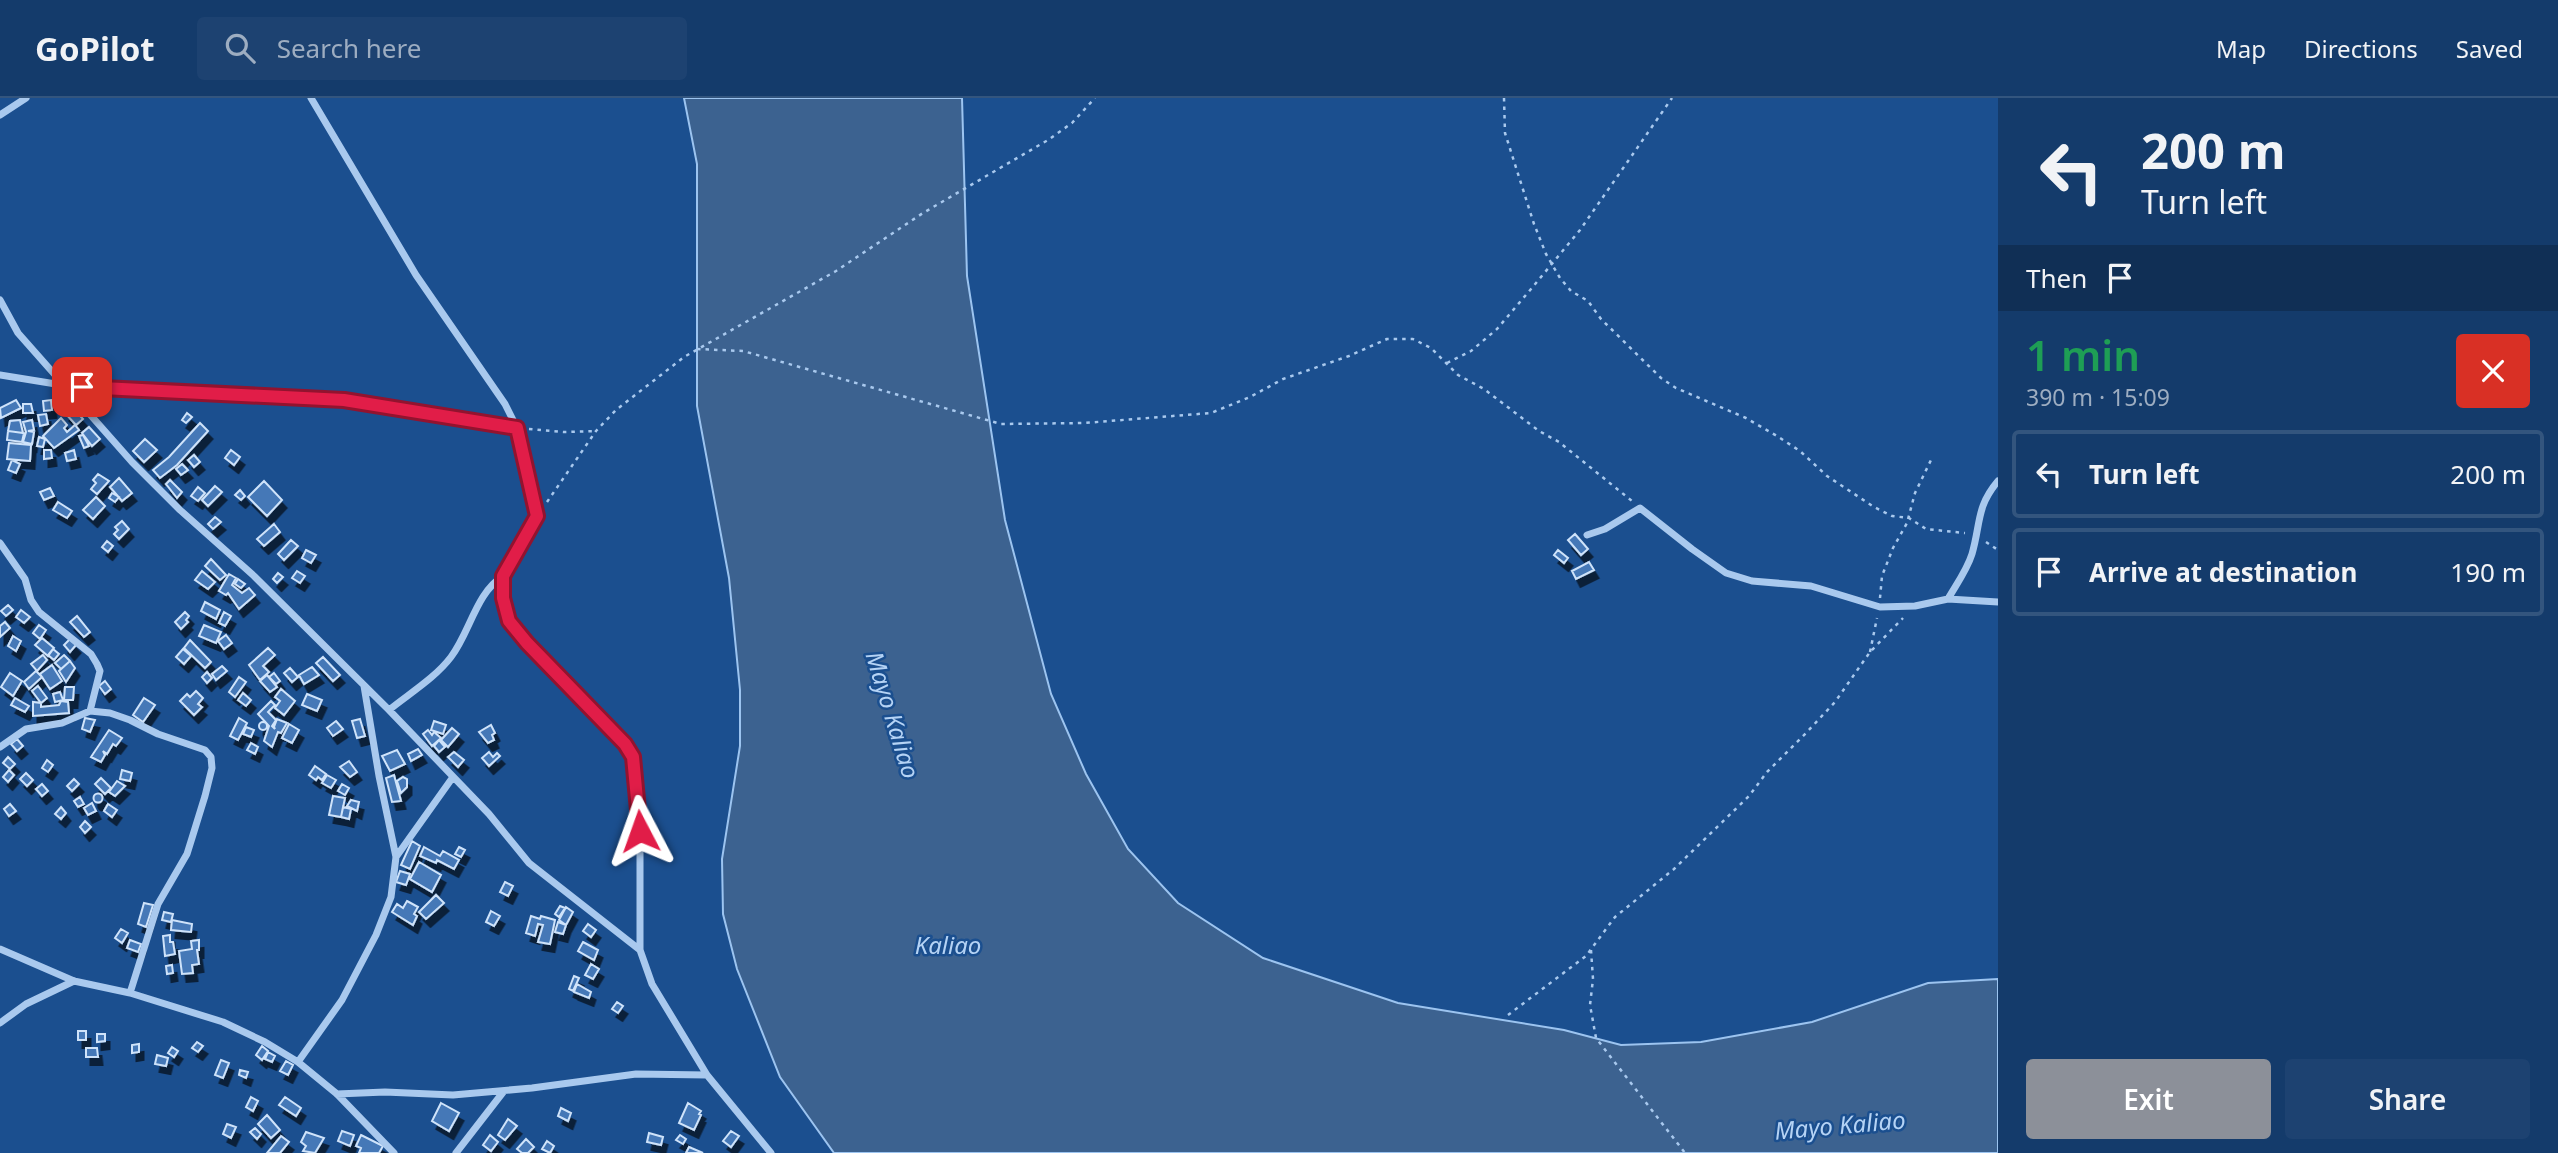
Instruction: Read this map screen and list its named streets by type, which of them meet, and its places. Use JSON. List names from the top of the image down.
{
  "water": ["Mayo Kaliao", "Kaliao"],
  "page": {
    "header": "GoPilot",
    "search": "Search here",
    "nav": ["Map", "Directions", "Saved"],
    "turn": ["200 m", "Turn left"],
    "then": "Then",
    "heading": ["1 min", "390 m · 15:09"],
    "list": [
      {
        "name": "Turn left",
        "value": "200 m"
      },
      {
        "name": "Arrive at destination",
        "value": "190 m"
      }
    ],
    "buttons": ["Exit", "Share"]
  }
}
